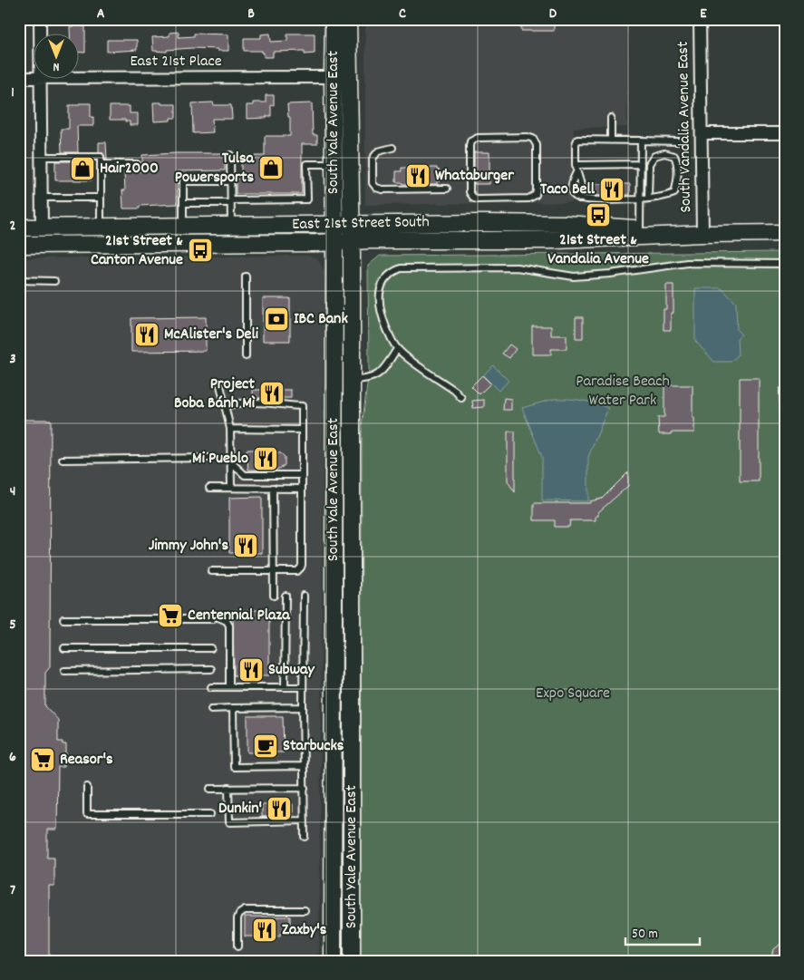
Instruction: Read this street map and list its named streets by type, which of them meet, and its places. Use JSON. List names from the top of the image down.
{
  "streets": {
    "main road": ["South Yale Avenue East", "East 21st Street South"],
    "street": ["East 21st Place", "South Vandalia Avenue East"]
  },
  "crossings": [
    ["East 21st Place", "South Yale Avenue East"],
    ["South Yale Avenue East", "East 21st Street South"],
    ["South Vandalia Avenue East", "East 21st Street South"]
  ],
  "parks": ["Paradise Beach Water Park", "Expo Square"],
  "places": {
    "shop": ["Tulsa Powersports", "Hair2000"],
    "restaurant": [
      "Whataburger",
      "Taco Bell",
      "McAlister's Deli",
      "Project Boba Bánh Mì",
      "Mi Pueblo",
      "Jimmy John's",
      "Subway",
      "Dunkin'",
      "Zaxby's"
    ],
    "bus stop": ["21st Street & Vandalia Avenue", "21st Street & Canton Avenue"],
    "bank": ["IBC Bank"],
    "supermarket": ["Centennial Plaza", "Reasor's"],
    "cafe": ["Starbucks"]
  },
  "scale_bar": "50 m",
  "north": "bottom",
  "grid": {
    "columns": [
      "A",
      "B",
      "C",
      "D",
      "E"
    ],
    "rows": [
      "1",
      "2",
      "3",
      "4",
      "5",
      "6",
      "7"
    ]
  }
}
